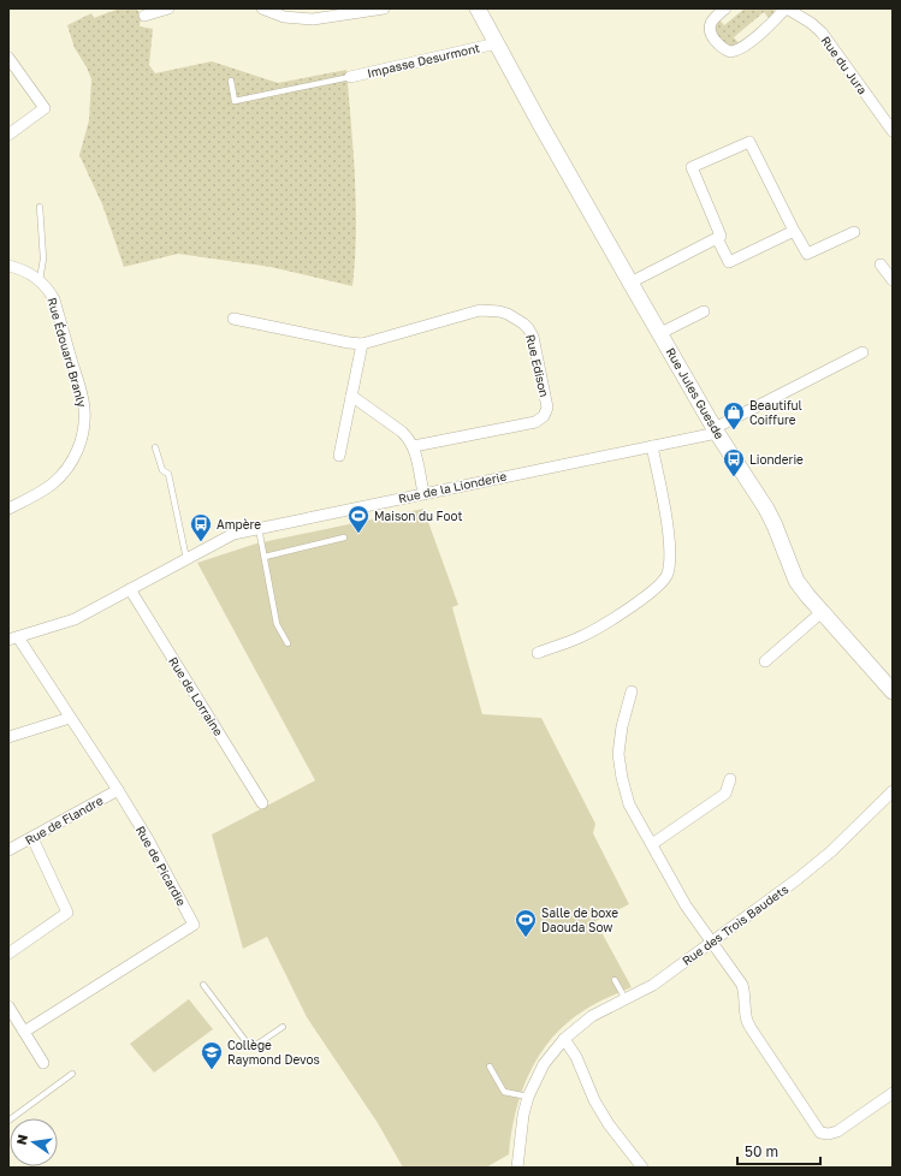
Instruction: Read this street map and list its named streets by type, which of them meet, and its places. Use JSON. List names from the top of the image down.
{
  "streets": {
    "main road": ["Rue Jules Guesde"],
    "street": [
      "Impasse Desurmont",
      "Rue du Jura",
      "Rue Édouard Branly",
      "Rue Edison",
      "Rue de la Lionderie",
      "Rue de Lorraine",
      "Rue de Flandre",
      "Rue de Picardie",
      "Rue des Trois Baudets"
    ]
  },
  "crossings": [
    ["Impasse Desurmont", "Rue Jules Guesde"],
    ["Rue Jules Guesde", "Rue de la Lionderie"],
    ["Rue de la Lionderie", "Rue de Lorraine"],
    ["Rue de la Lionderie", "Rue de Picardie"],
    ["Rue de Flandre", "Rue de Picardie"]
  ],
  "places": {
    "shop": ["Beautiful Coiffure"],
    "bus stop": ["Lionderie", "Ampère"],
    "sports": ["Maison du Foot", "Salle de boxe Daouda Sow"],
    "school or university": ["Collège Raymond Devos"]
  },
  "scale_bar": "50 m",
  "north": "left"
}
